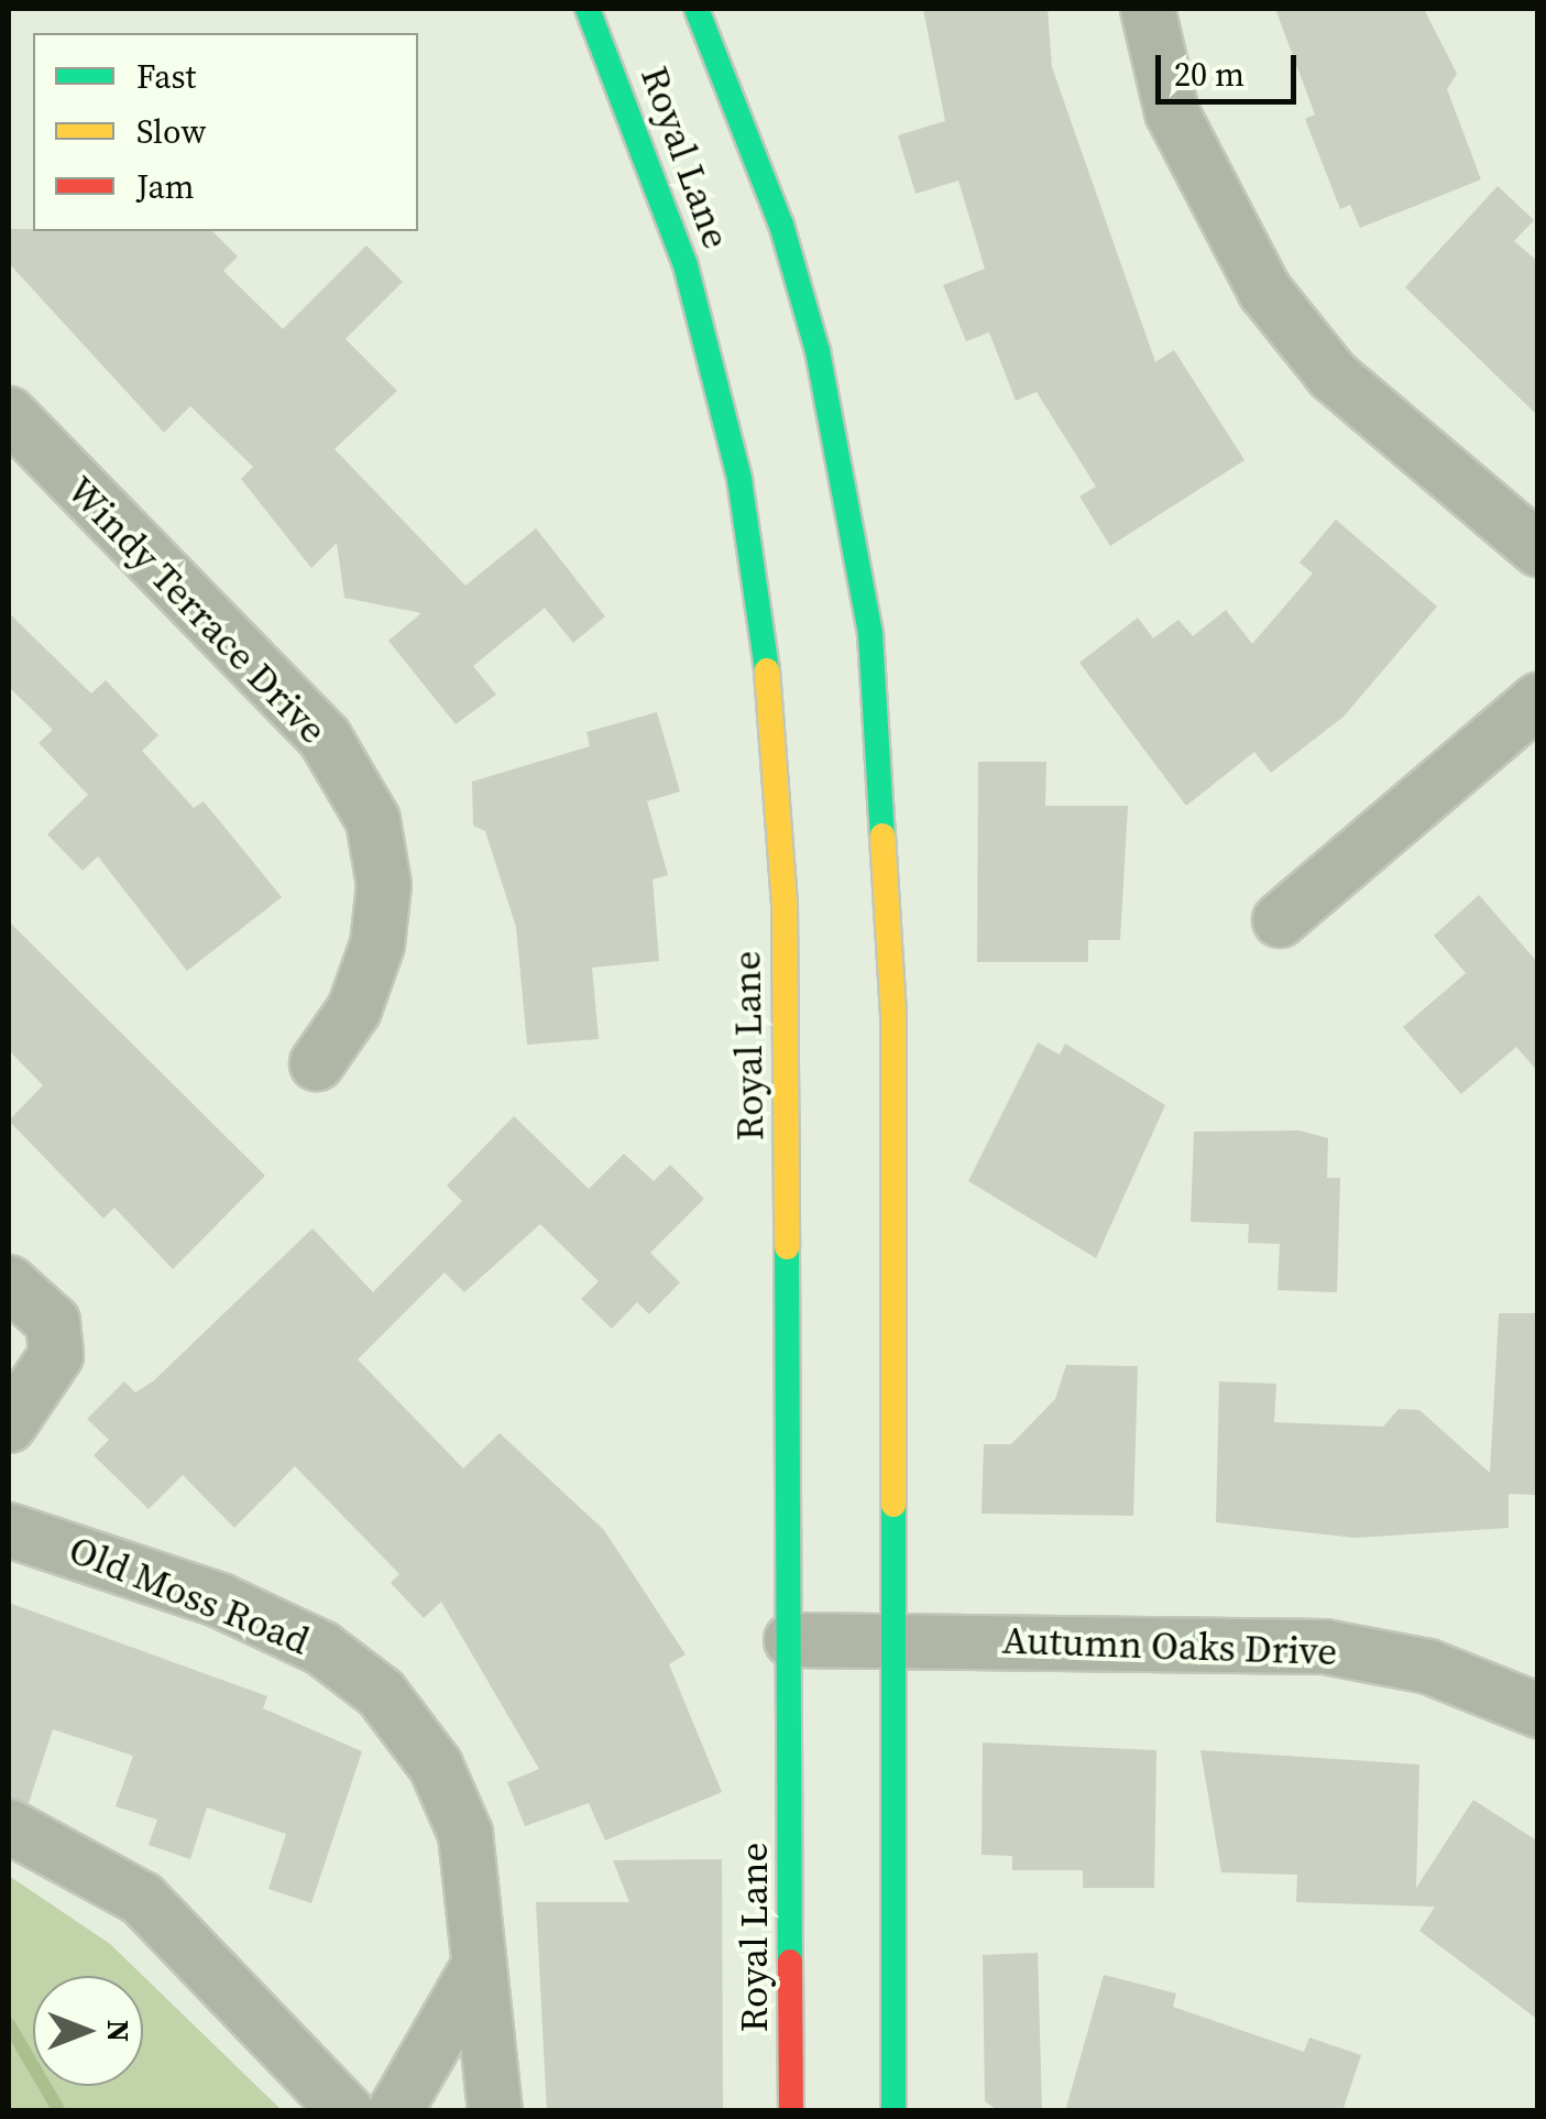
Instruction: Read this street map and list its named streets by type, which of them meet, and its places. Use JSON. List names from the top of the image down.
{
  "streets": {
    "main road": ["Royal Lane"],
    "street": ["Windy Terrace Drive", "Old Moss Road", "Autumn Oaks Drive"]
  },
  "crossings": [
    ["Royal Lane", "Autumn Oaks Drive"]
  ],
  "legend": ["Fast", "Slow", "Jam"],
  "scale_bar": "20 m",
  "north": "right"
}
